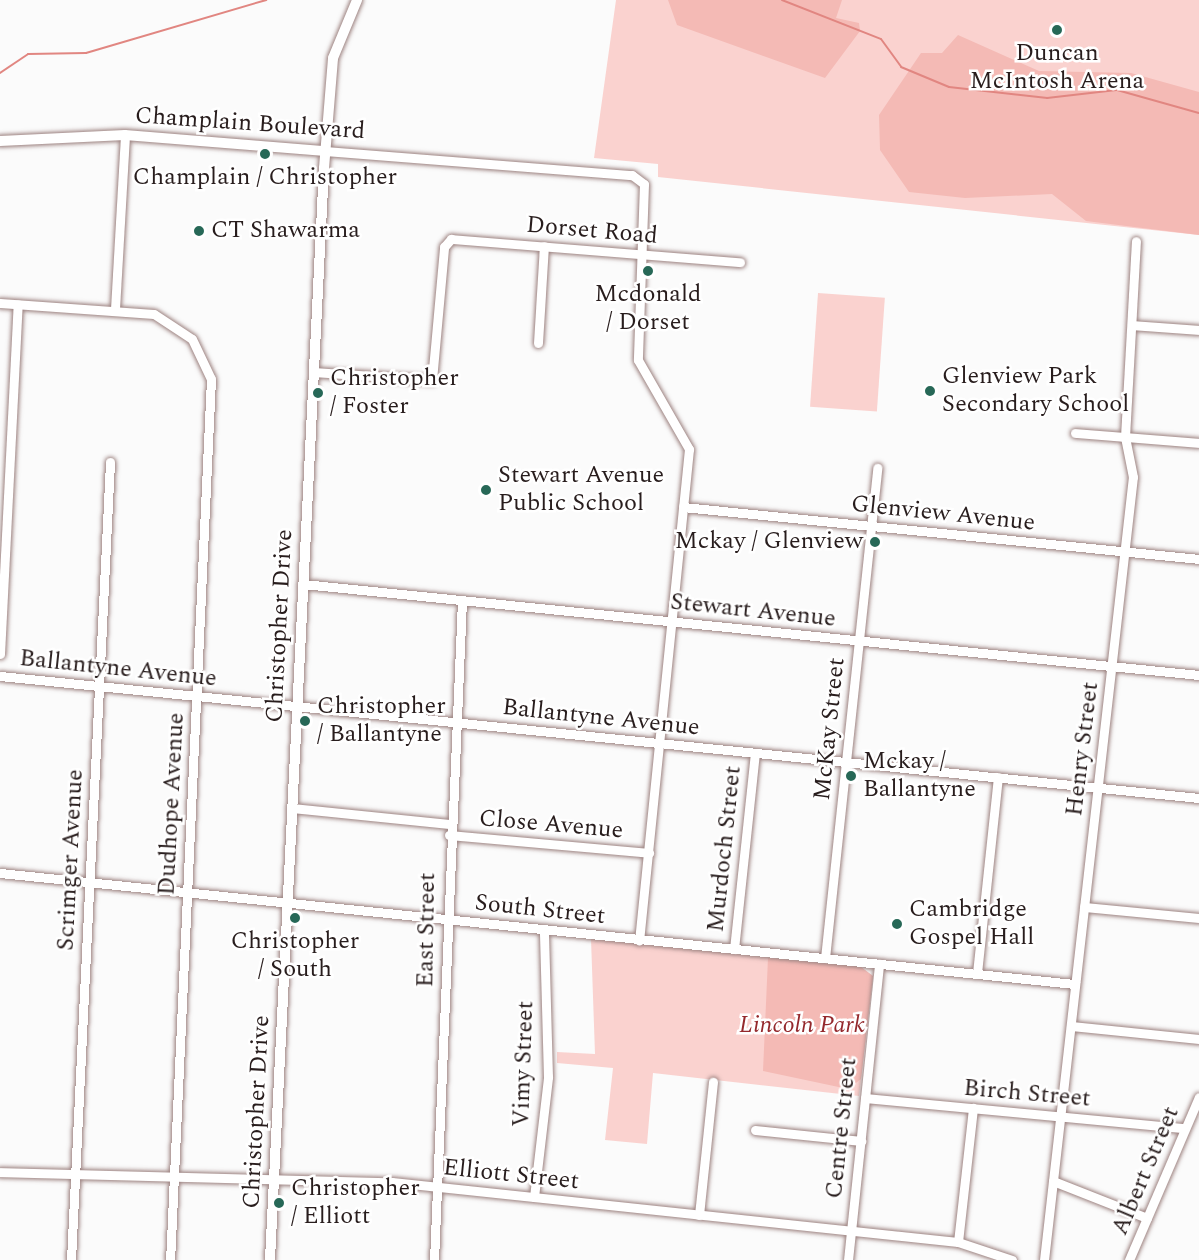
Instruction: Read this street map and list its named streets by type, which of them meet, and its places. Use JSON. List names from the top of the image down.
{
  "streets": {
    "street": [
      "Champlain Boulevard",
      "Dorset Road",
      "Glenview Avenue",
      "Stewart Avenue",
      "Christopher Drive",
      "Ballantyne Avenue",
      "McKay Street",
      "Henry Street",
      "Dudhope Avenue",
      "Close Avenue",
      "Murdoch Street",
      "Scrimger Avenue",
      "South Street",
      "East Street",
      "Vimy Street",
      "Birch Street",
      "Centre Street",
      "Albert Street",
      "Elliott Street"
    ]
  },
  "crossings": [
    ["Champlain Boulevard", "Dorset Road"],
    ["Champlain Boulevard", "Glenview Avenue"],
    ["Champlain Boulevard", "Stewart Avenue"],
    ["Champlain Boulevard", "Christopher Drive"],
    ["Champlain Boulevard", "Ballantyne Avenue"],
    ["Champlain Boulevard", "Close Avenue"],
    ["Champlain Boulevard", "South Street"],
    ["Dorset Road", "Christopher Drive"],
    ["Glenview Avenue", "McKay Street"],
    ["Glenview Avenue", "Henry Street"],
    ["Stewart Avenue", "Christopher Drive"],
    ["Stewart Avenue", "McKay Street"],
    ["Stewart Avenue", "Henry Street"],
    ["Stewart Avenue", "East Street"],
    ["Christopher Drive", "Ballantyne Avenue"],
    ["Christopher Drive", "Close Avenue"],
    ["Christopher Drive", "South Street"],
    ["Christopher Drive", "Elliott Street"],
    ["Ballantyne Avenue", "McKay Street"],
    ["Ballantyne Avenue", "Henry Street"],
    ["Ballantyne Avenue", "Dudhope Avenue"],
    ["Ballantyne Avenue", "Murdoch Street"],
    ["Ballantyne Avenue", "Scrimger Avenue"],
    ["Ballantyne Avenue", "East Street"],
    ["McKay Street", "South Street"],
    ["Henry Street", "South Street"],
    ["Henry Street", "Birch Street"],
    ["Dudhope Avenue", "South Street"],
    ["Dudhope Avenue", "Elliott Street"],
    ["Close Avenue", "East Street"],
    ["Murdoch Street", "South Street"],
    ["Scrimger Avenue", "South Street"],
    ["Scrimger Avenue", "Elliott Street"],
    ["South Street", "East Street"],
    ["South Street", "Vimy Street"],
    ["South Street", "Centre Street"],
    ["East Street", "Elliott Street"],
    ["Vimy Street", "Elliott Street"],
    ["Birch Street", "Centre Street"],
    ["Birch Street", "Albert Street"],
    ["Centre Street", "Elliott Street"]
  ],
  "parks": ["Lincoln Park"],
  "places": [
    "Duncan McIntosh Arena",
    "Champlain / Christopher",
    "CT Shawarma",
    "Mcdonald / Dorset",
    "Glenview Park Secondary School",
    "Christopher / Foster",
    "Stewart Avenue Public School",
    "Mckay / Glenview",
    "Christopher / Ballantyne",
    "Mckay / Ballantyne",
    "Christopher / South",
    "Cambridge Gospel Hall",
    "Christopher / Elliott"
  ]
}
